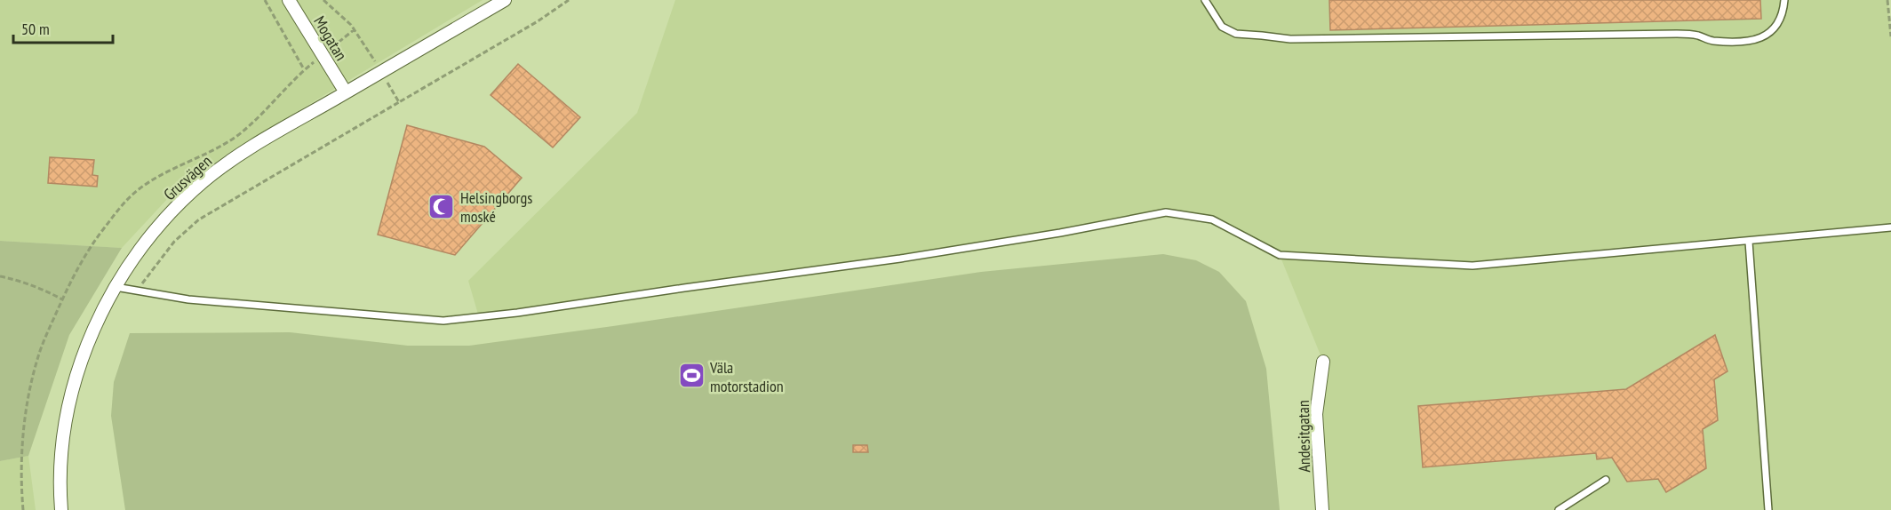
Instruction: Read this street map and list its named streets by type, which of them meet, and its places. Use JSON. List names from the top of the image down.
{
  "streets": {
    "street": ["Mogatan", "Grusvägen", "Andesitgatan"]
  },
  "crossings": [
    ["Mogatan", "Grusvägen"]
  ],
  "places": {
    "mosque": ["Helsingborgs moské"],
    "sports": ["Väla motorstadion"]
  },
  "scale_bar": "50 m"
}
